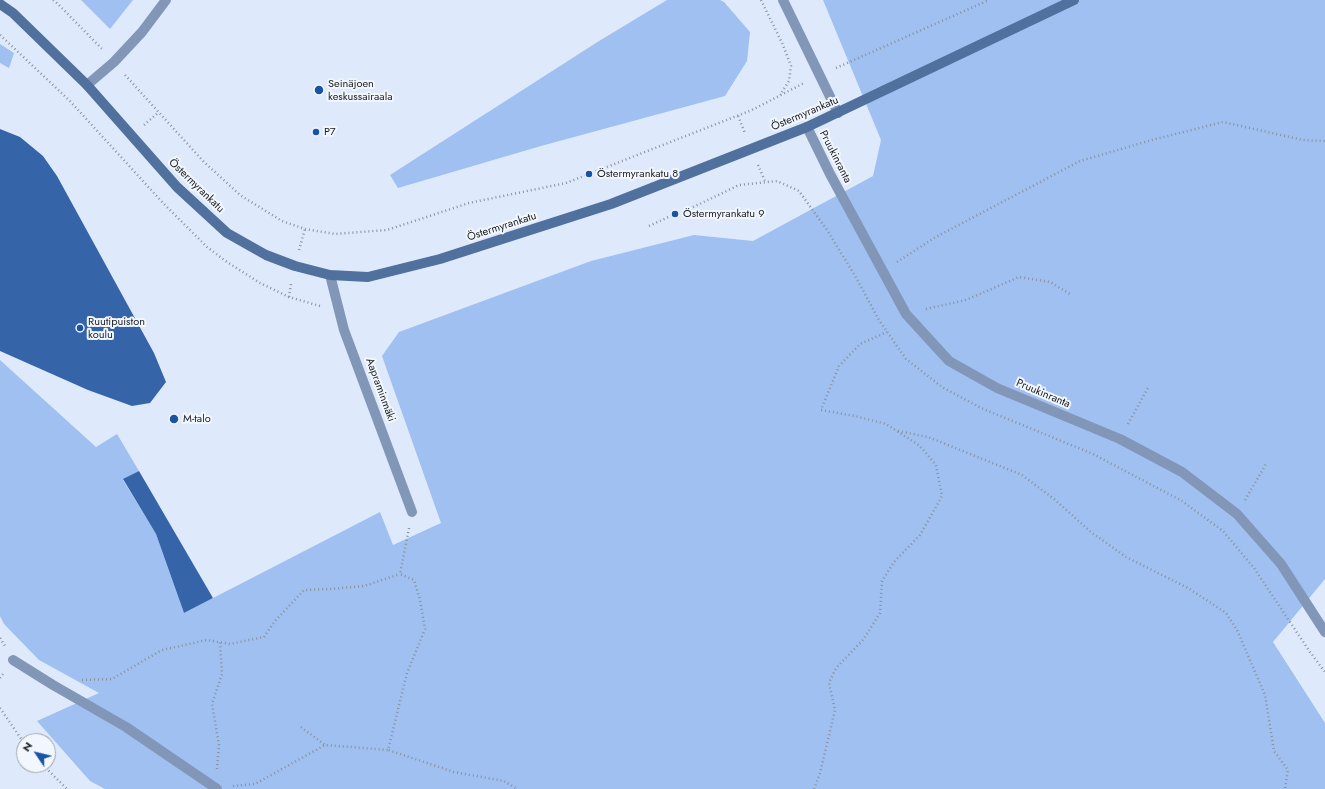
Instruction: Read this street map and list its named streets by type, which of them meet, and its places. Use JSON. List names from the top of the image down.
{
  "streets": {
    "street": ["Östermyrankatu", "Pruukinranta", "Aapraminmäki"]
  },
  "crossings": [
    ["Östermyrankatu", "Pruukinranta"],
    ["Östermyrankatu", "Aapraminmäki"]
  ],
  "places": [
    "Seinäjoen keskussairaala",
    "P7",
    "Östermyrankatu 8",
    "Östermyrankatu 9",
    "Ruutipuiston koulu",
    "M-talo"
  ],
  "north": "top left"
}
